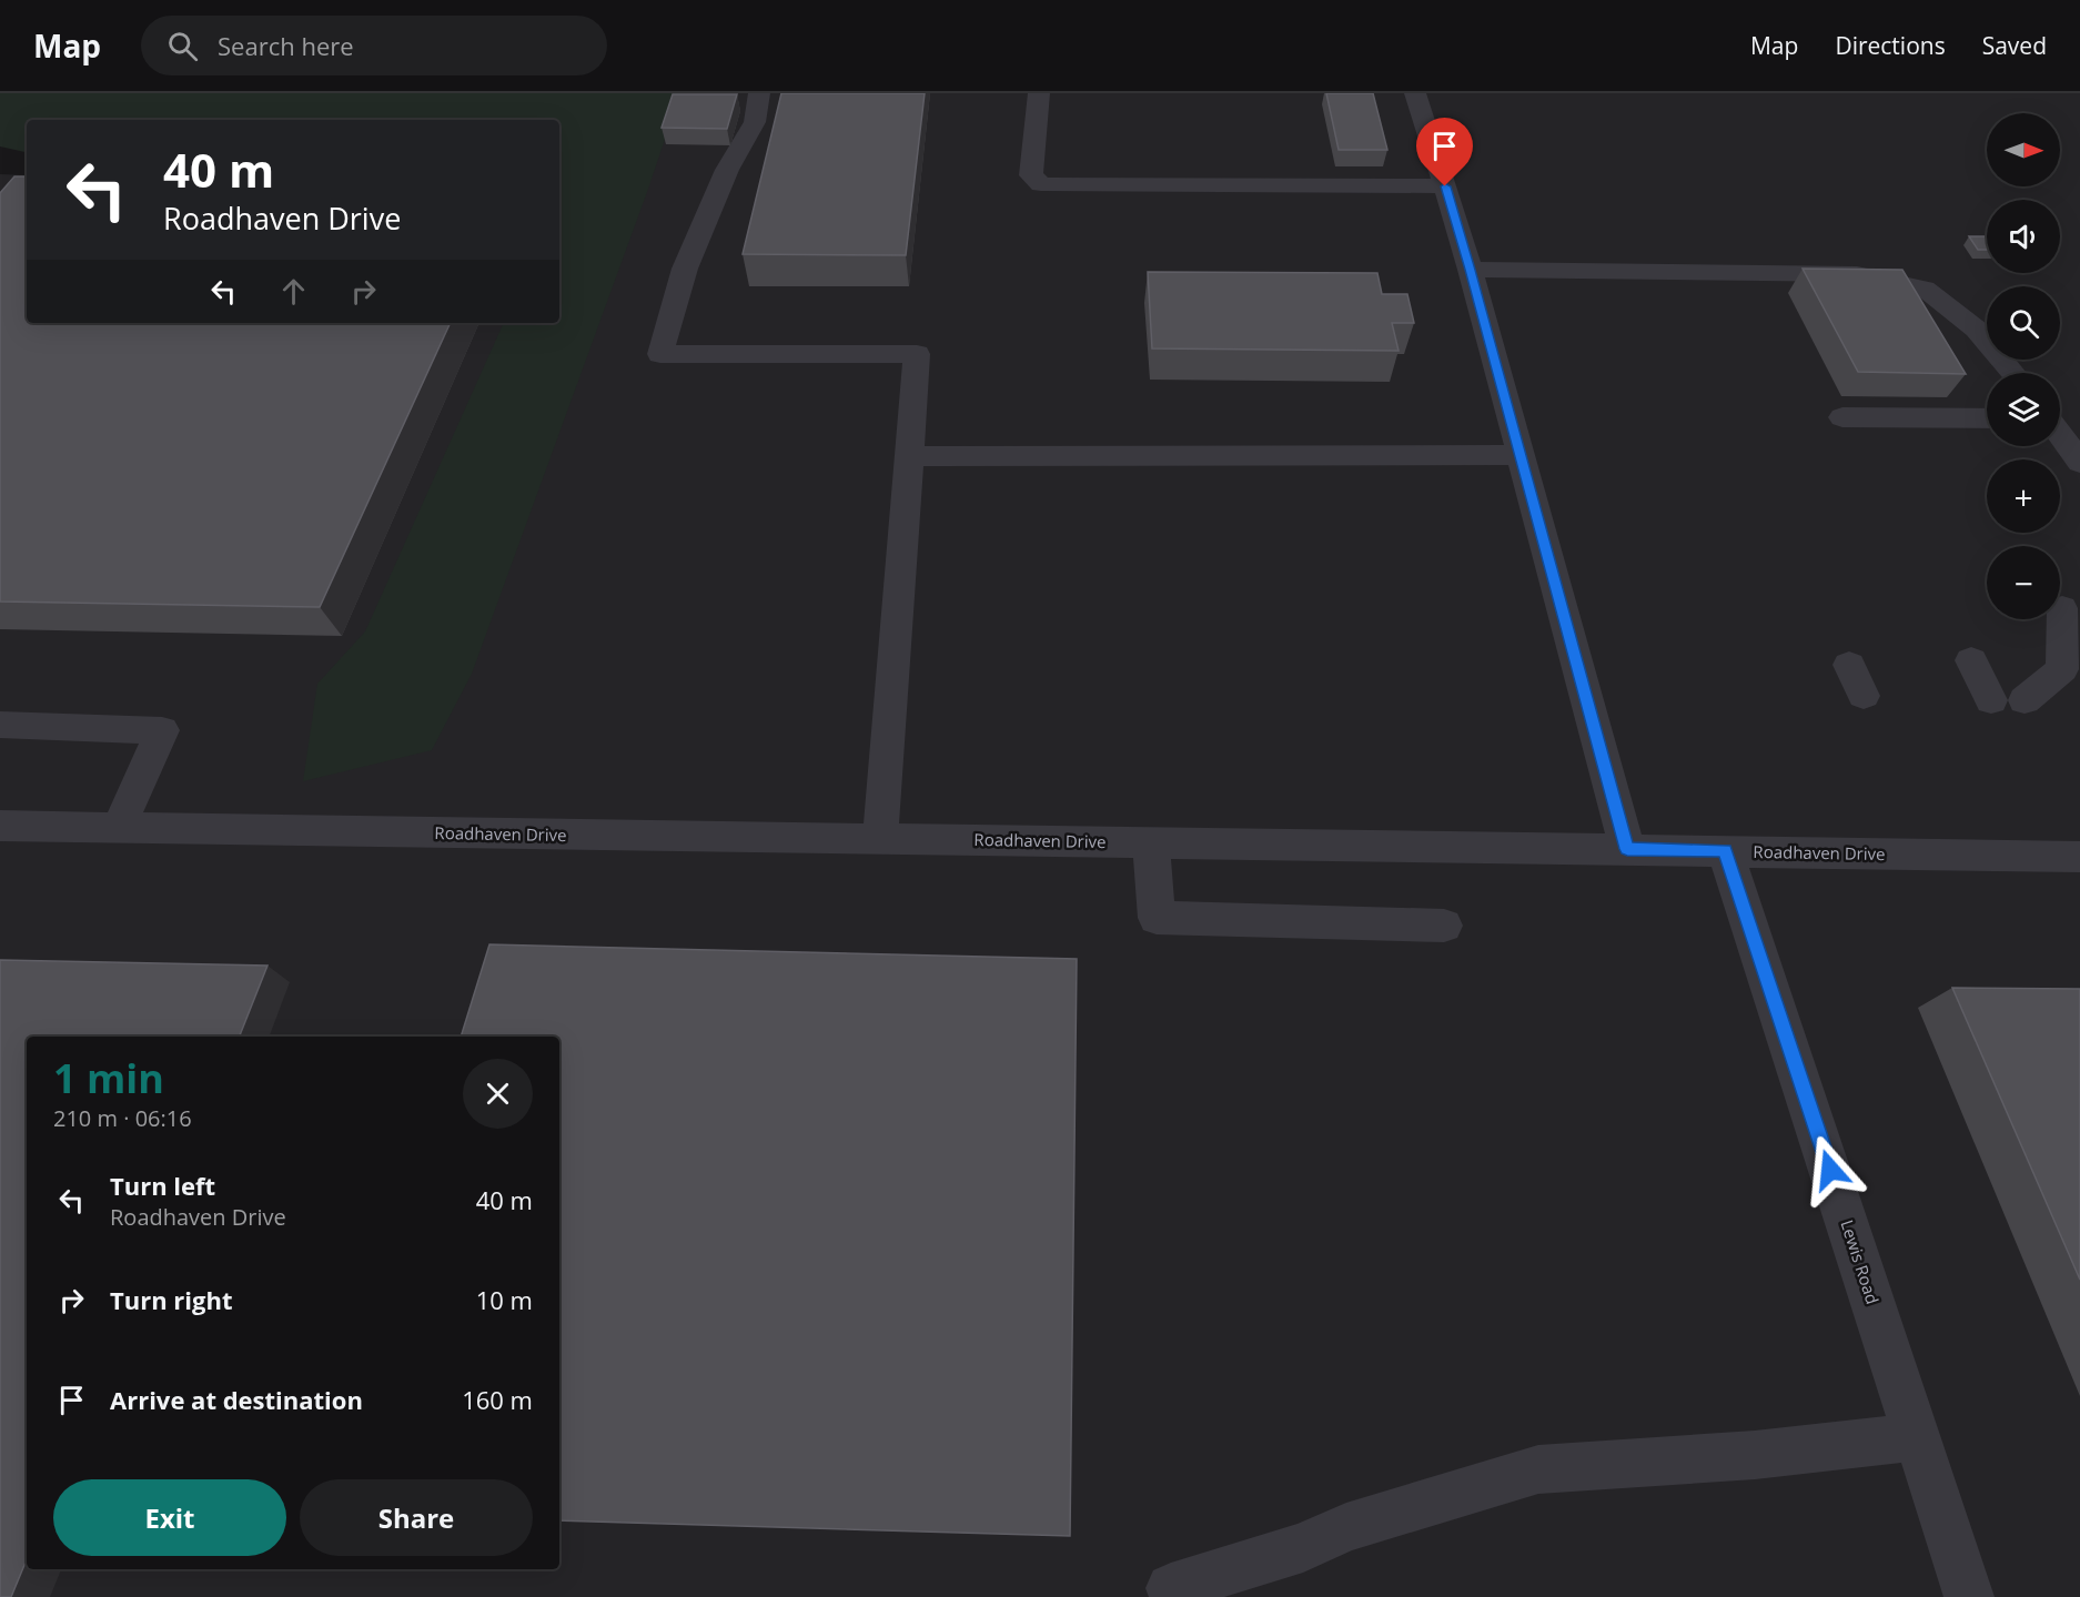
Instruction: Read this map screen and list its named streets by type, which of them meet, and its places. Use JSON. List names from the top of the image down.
{
  "streets": {
    "street": ["Roadhaven Drive", "Lewis Road"]
  },
  "crossings": [
    ["Roadhaven Drive", "Lewis Road"]
  ],
  "north": "right",
  "page": {
    "header": "Map",
    "search": "Search here",
    "nav": ["Map", "Directions", "Saved"],
    "map_buttons": ["+", "−"],
    "turn": ["40 m", "Roadhaven Drive"],
    "heading": ["1 min", "210 m · 06:16"],
    "list": [
      {
        "name": "Turn left",
        "note": "Roadhaven Drive",
        "value": "40 m"
      },
      {
        "name": "Turn right",
        "value": "10 m"
      },
      {
        "name": "Arrive at destination",
        "value": "160 m"
      }
    ],
    "buttons": ["Exit", "Share"]
  }
}
